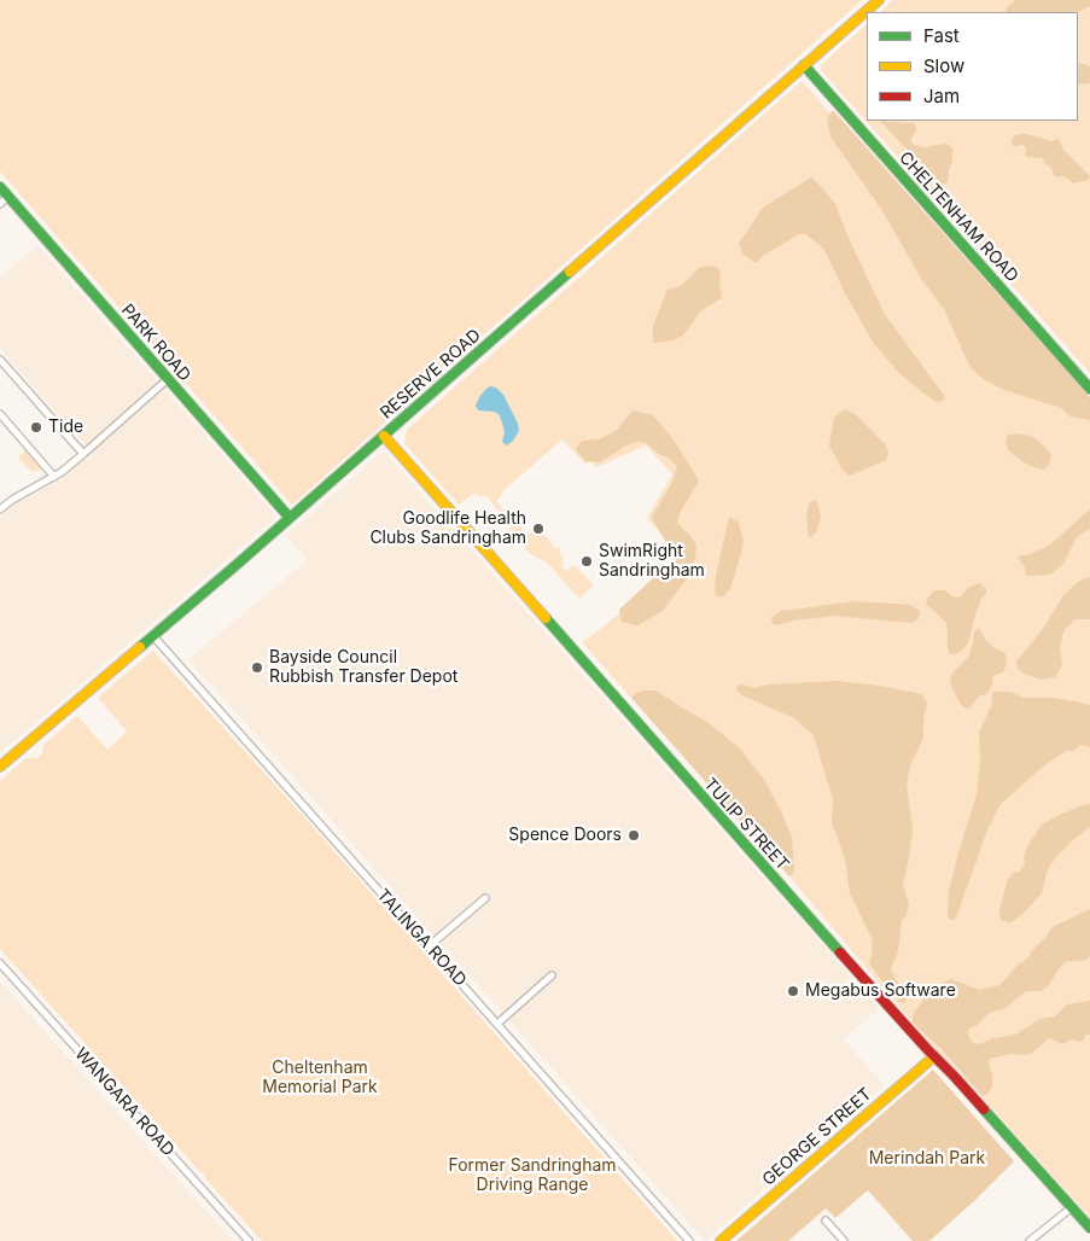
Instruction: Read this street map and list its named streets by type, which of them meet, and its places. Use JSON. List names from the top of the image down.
{
  "streets": {
    "street": [
      "CHELTENHAM ROAD",
      "PARK ROAD",
      "RESERVE ROAD",
      "TULIP STREET",
      "TALINGA ROAD",
      "WANGARA ROAD",
      "GEORGE STREET"
    ]
  },
  "crossings": [
    ["CHELTENHAM ROAD", "RESERVE ROAD"],
    ["PARK ROAD", "RESERVE ROAD"],
    ["RESERVE ROAD", "TULIP STREET"],
    ["RESERVE ROAD", "TALINGA ROAD"],
    ["TULIP STREET", "GEORGE STREET"]
  ],
  "parks": ["Cheltenham Memorial Park", "Merindah Park", "Former Sandringham Driving Range"],
  "places": [
    "Tide",
    "Goodlife Health Clubs Sandringham",
    "SwimRight Sandringham",
    "Bayside Council Rubbish Transfer Depot",
    "Spence Doors",
    "Megabus Software"
  ],
  "legend": ["Fast", "Slow", "Jam"]
}
